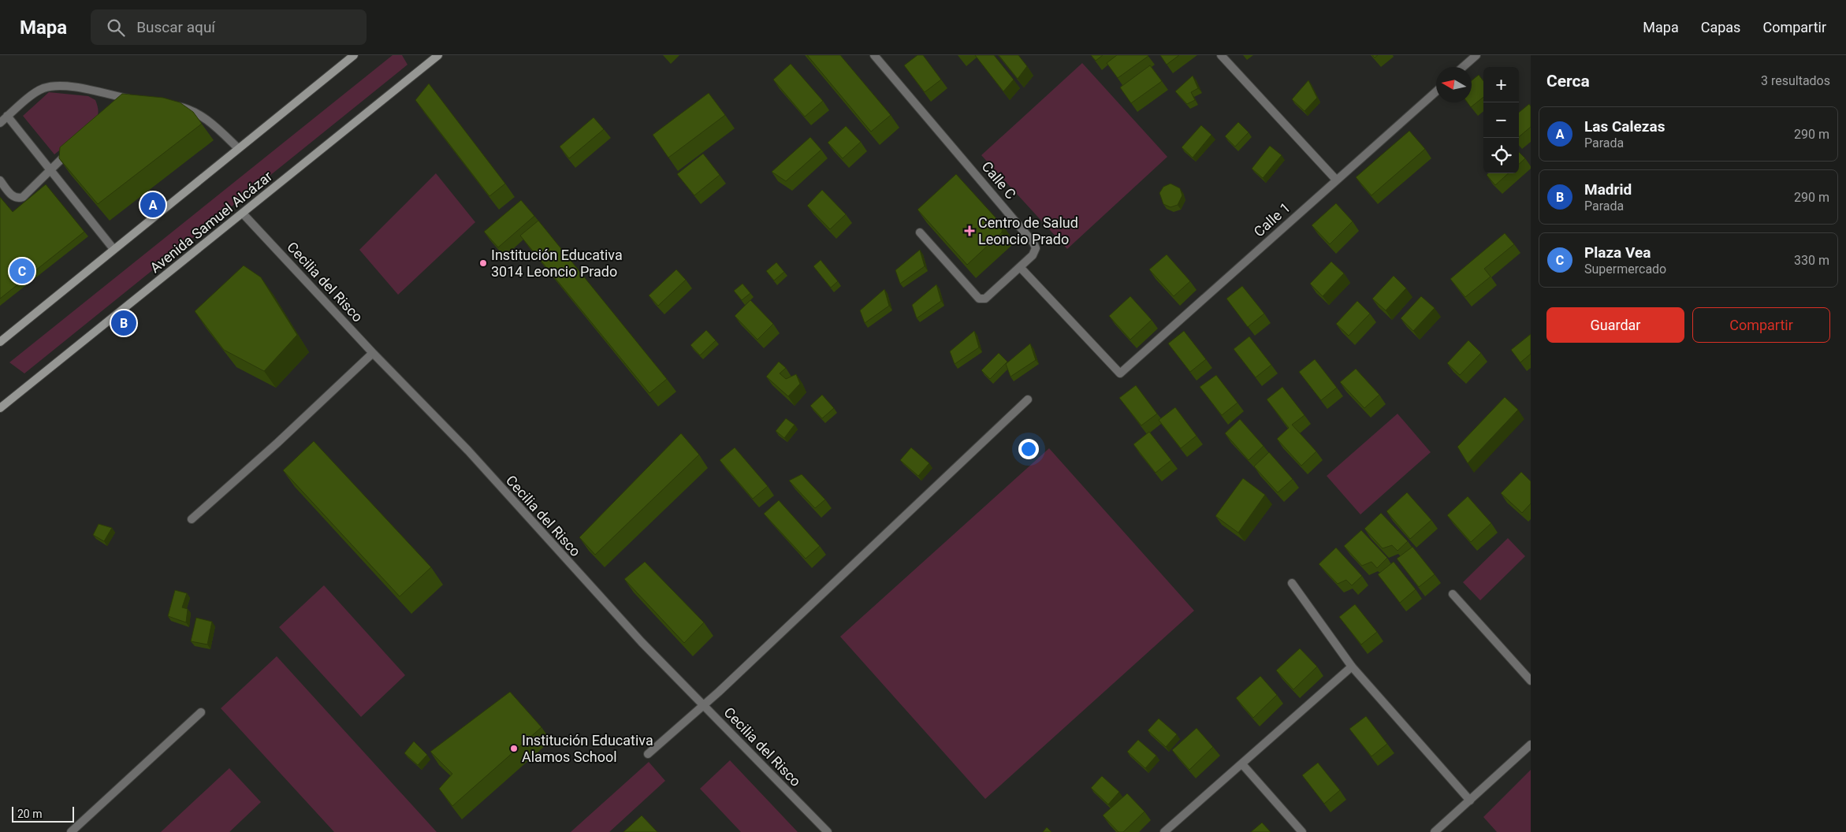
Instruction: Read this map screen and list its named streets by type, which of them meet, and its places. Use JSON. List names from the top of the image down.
{
  "streets": {
    "main road": ["Avenida Samuel Alcázar"],
    "street": ["Calle C", "Calle 1", "Cecilia del Risco"]
  },
  "crossings": [
    ["Calle C", "Calle 1"],
    ["Avenida Samuel Alcázar", "Cecilia del Risco"]
  ],
  "places": {
    "health": ["Centro de Salud Leoncio Prado"],
    "other": ["Institución Educativa 3014 Leoncio Prado", "Institución Educativa Alamos School"]
  },
  "scale_bar": "20 m",
  "north": "left",
  "page": {
    "header": "Mapa",
    "search": "Buscar aquí",
    "nav": ["Mapa", "Capas", "Compartir"],
    "heading": ["Cerca", "3 resultados"],
    "map_buttons": ["+", "−"],
    "list": [
      {
        "mark": "A",
        "name": "Las Calezas",
        "note": "Parada",
        "value": "290 m"
      },
      {
        "mark": "B",
        "name": "Madrid",
        "note": "Parada",
        "value": "290 m"
      },
      {
        "mark": "C",
        "name": "Plaza Vea",
        "note": "Supermercado",
        "value": "330 m"
      }
    ],
    "pins": ["A", "C", "B"],
    "buttons": ["Guardar", "Compartir"],
    "scale": "20 m"
  }
}
